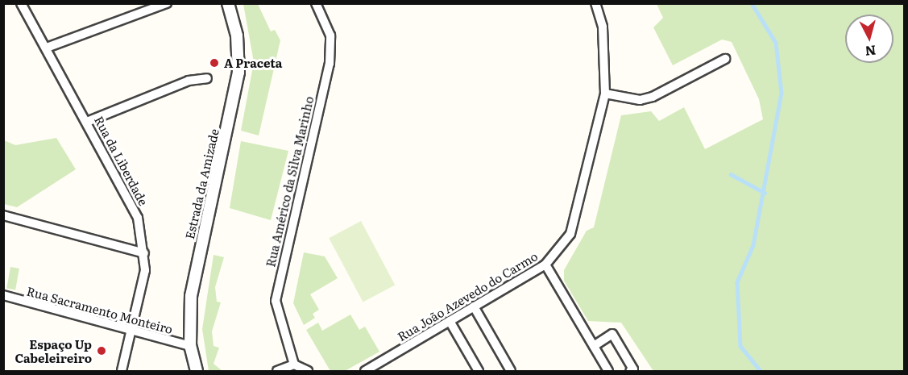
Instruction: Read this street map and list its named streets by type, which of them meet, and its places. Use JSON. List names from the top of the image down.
{
  "streets": {
    "street": [
      "Rua da Liberdade",
      "Rua Américo da Silva Marinho",
      "Estrada da Amizade",
      "Rua João Azevedo do Carmo",
      "Rua Sacramento Monteiro"
    ]
  },
  "crossings": [
    ["Rua da Liberdade", "Rua Sacramento Monteiro"],
    ["Estrada da Amizade", "Rua Sacramento Monteiro"]
  ],
  "places": ["A Praceta", "Espaço Up Cabeleireiro"],
  "north": "bottom"
}
